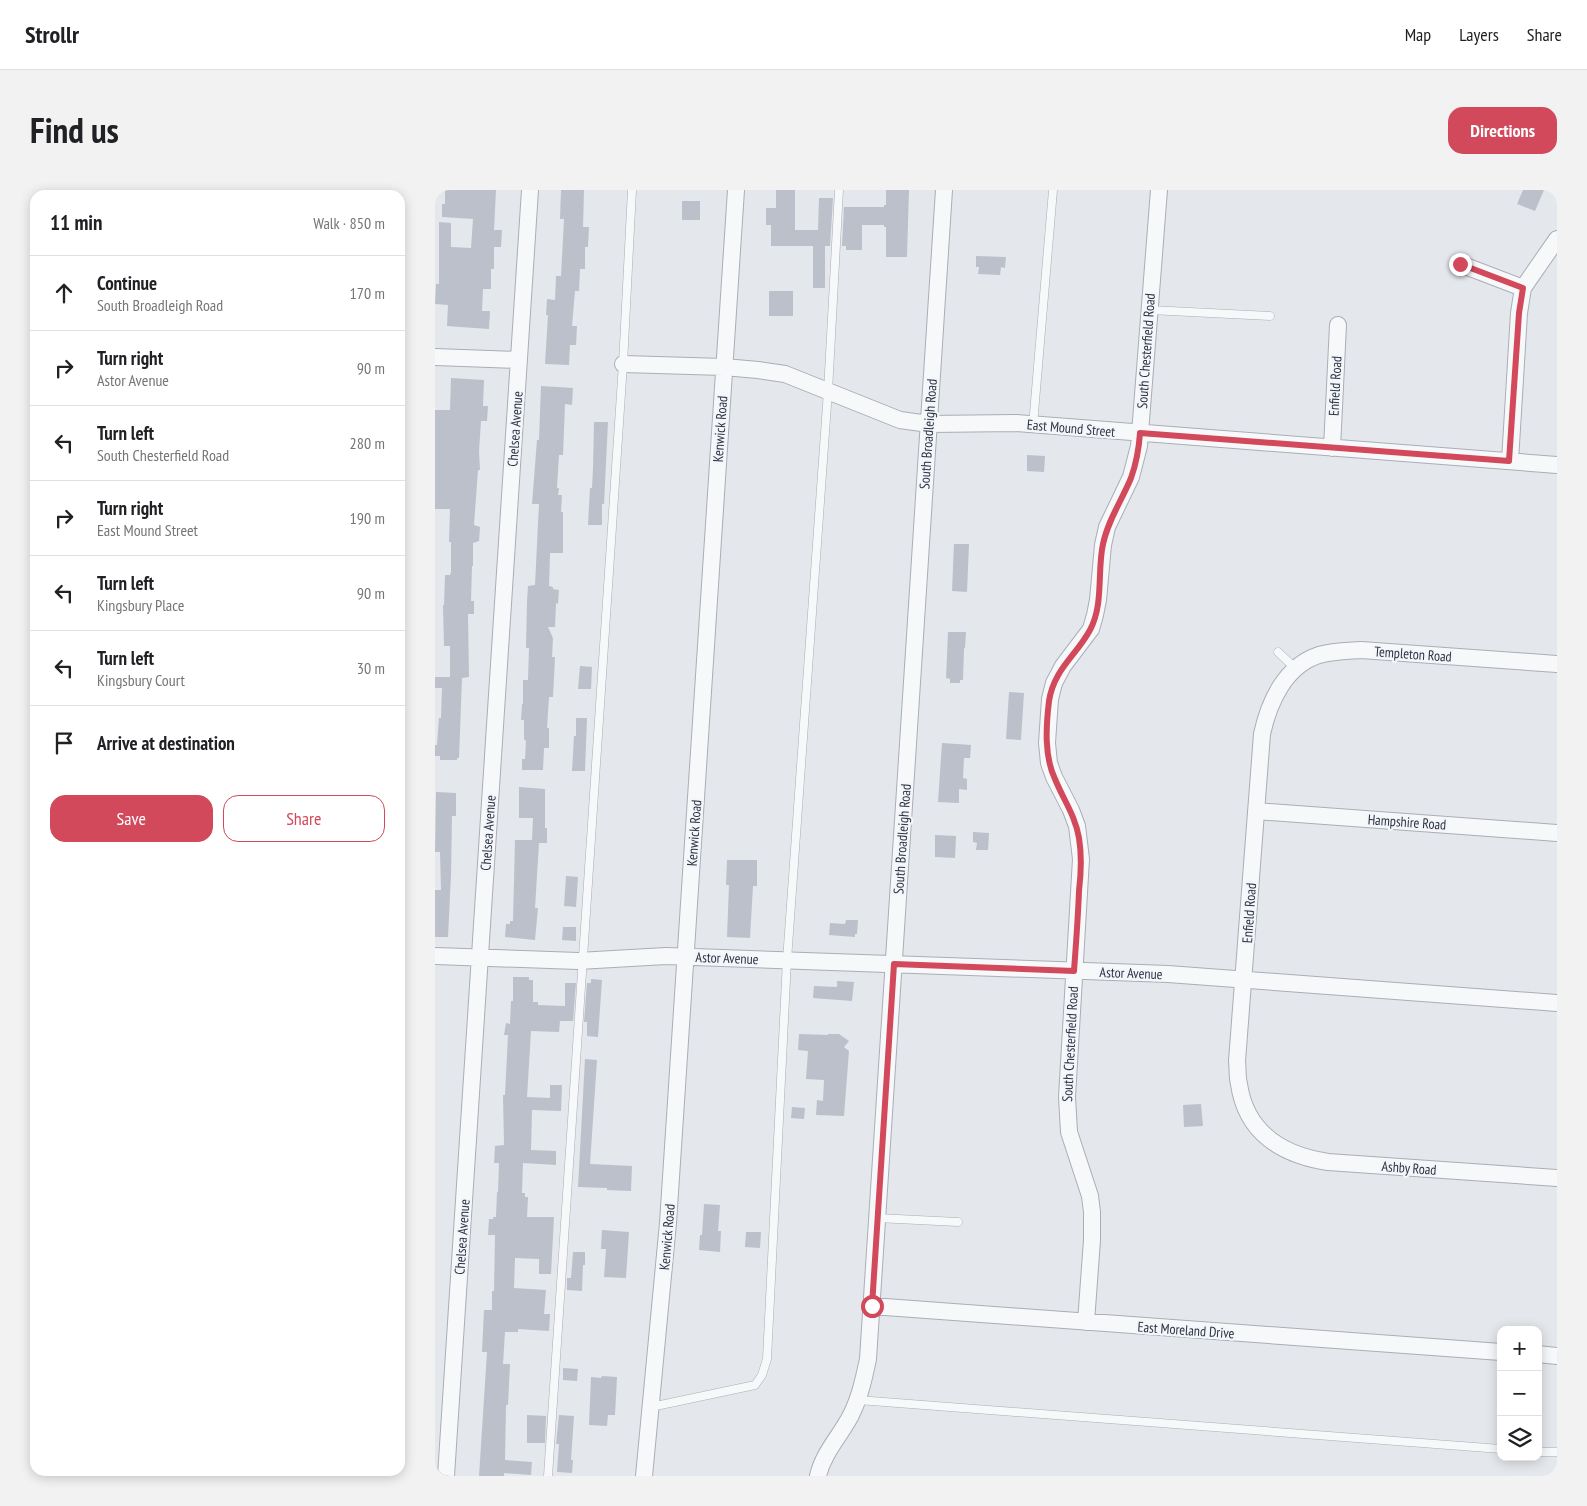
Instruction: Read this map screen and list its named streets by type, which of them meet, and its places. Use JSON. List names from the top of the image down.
{
  "streets": {
    "street": [
      "South Chesterfield Road",
      "Enfield Road",
      "East Mound Street",
      "Chelsea Avenue",
      "Kenwick Road",
      "South Broadleigh Road",
      "Templeton Road",
      "Hampshire Road",
      "Astor Avenue",
      "Ashby Road",
      "East Moreland Drive"
    ]
  },
  "crossings": [
    ["South Chesterfield Road", "East Mound Street"],
    ["South Chesterfield Road", "Astor Avenue"],
    ["South Chesterfield Road", "East Moreland Drive"],
    ["Enfield Road", "East Mound Street"],
    ["Enfield Road", "Templeton Road"],
    ["Enfield Road", "Hampshire Road"],
    ["Enfield Road", "Astor Avenue"],
    ["Enfield Road", "Ashby Road"],
    ["East Mound Street", "Kenwick Road"],
    ["East Mound Street", "South Broadleigh Road"],
    ["Chelsea Avenue", "Astor Avenue"],
    ["Kenwick Road", "Astor Avenue"],
    ["South Broadleigh Road", "Astor Avenue"],
    ["South Broadleigh Road", "East Moreland Drive"]
  ],
  "page": {
    "header": "Strollr",
    "nav": ["Map", "Layers", "Share"],
    "title": "Find us",
    "buttons": [
      "Directions",
      ["Save", "Share"]
    ],
    "heading": ["11 min", "Walk · 850 m"],
    "list": [
      ["Continue", "South Broadleigh Road", "170 m"],
      ["Turn right", "Astor Avenue", "90 m"],
      ["Turn left", "South Chesterfield Road", "280 m"],
      ["Turn right", "East Mound Street", "190 m"],
      ["Turn left", "Kingsbury Place", "90 m"],
      ["Turn left", "Kingsbury Court", "30 m"],
      "Arrive at destination"
    ],
    "map_buttons": ["+", "−"]
  }
}
